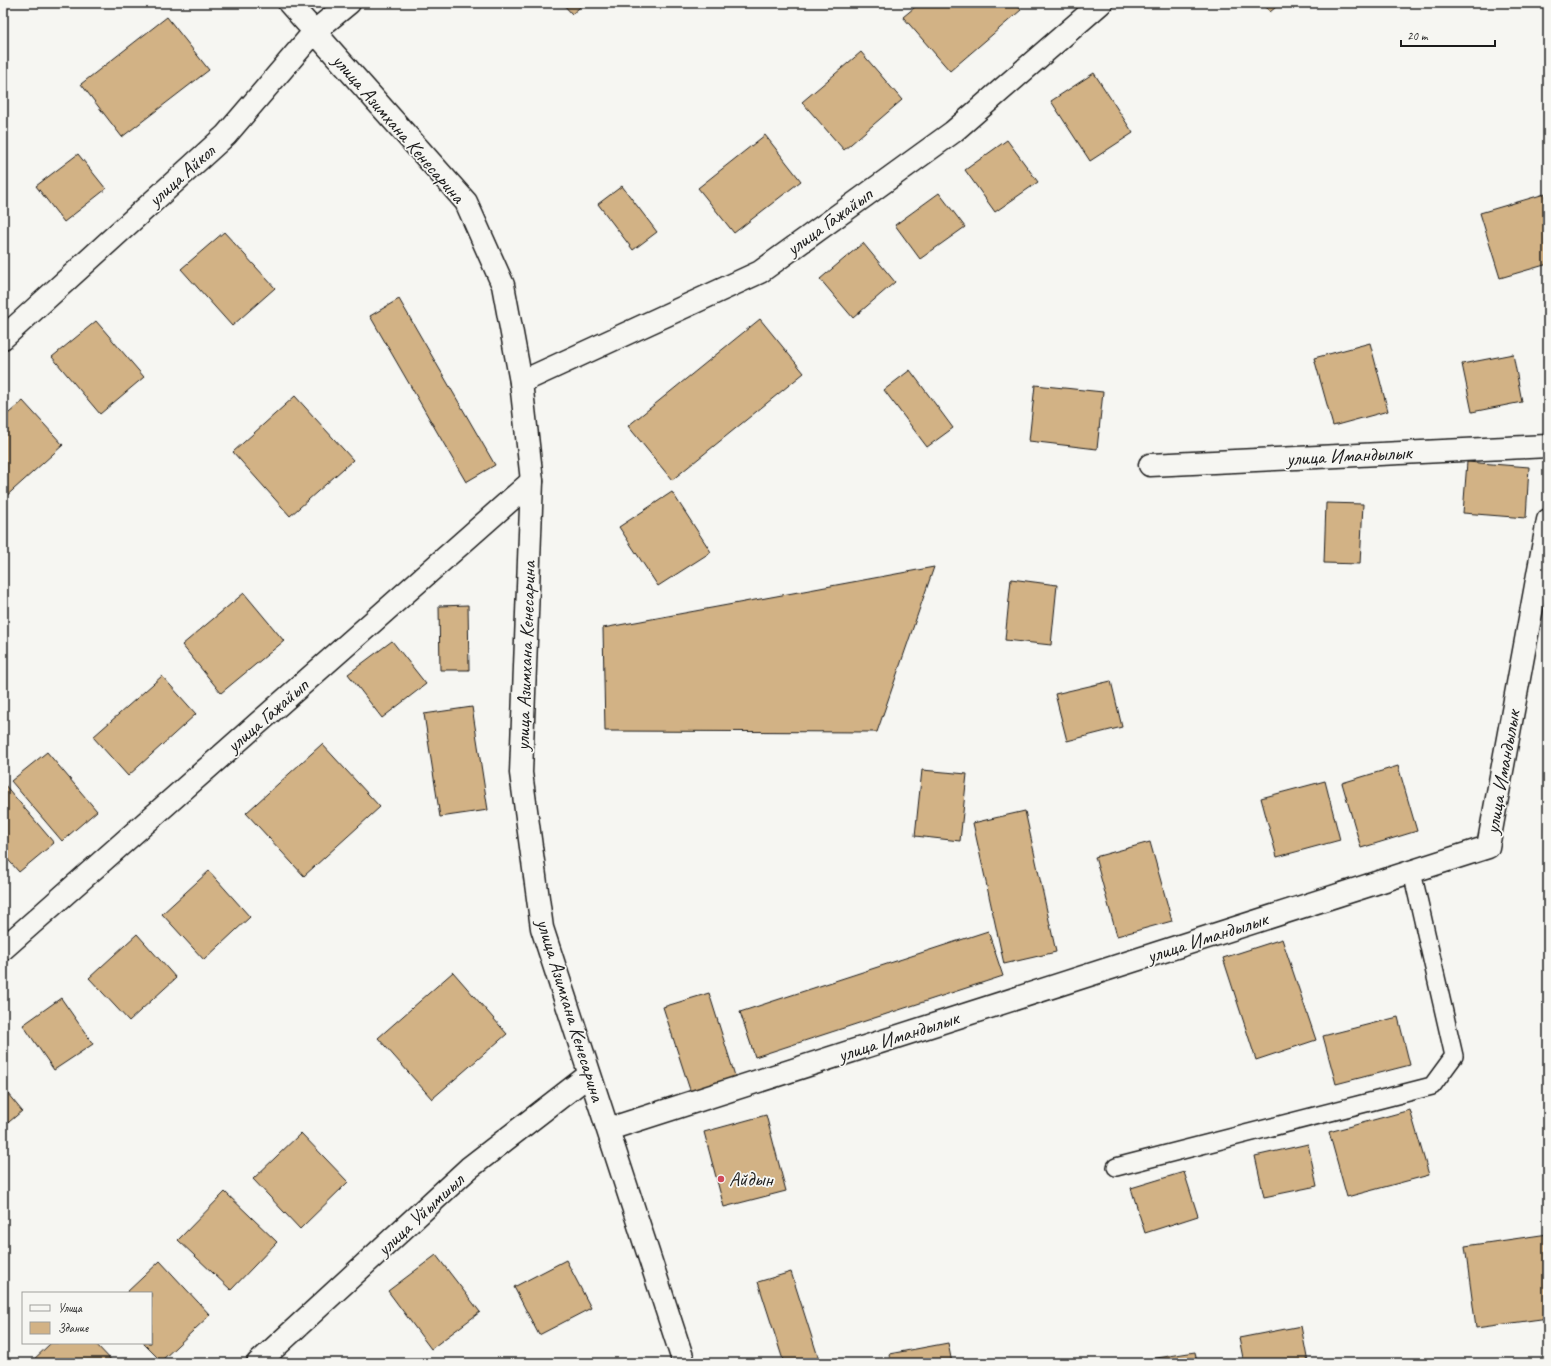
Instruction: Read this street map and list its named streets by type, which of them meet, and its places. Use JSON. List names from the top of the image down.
{
  "streets": {
    "street": [
      "улица Азимхана Кенесарина",
      "улица Айкол",
      "улица Гажайып",
      "улица Имандылык",
      "улица Уйымшыл"
    ]
  },
  "crossings": [
    ["улица Азимхана Кенесарина", "улица Айкол"],
    ["улица Азимхана Кенесарина", "улица Гажайып"],
    ["улица Азимхана Кенесарина", "улица Имандылык"],
    ["улица Азимхана Кенесарина", "улица Уйымшыл"]
  ],
  "places": ["Айдын"],
  "legend": ["Улица", "Здание"],
  "scale_bar": "20 m"
}
